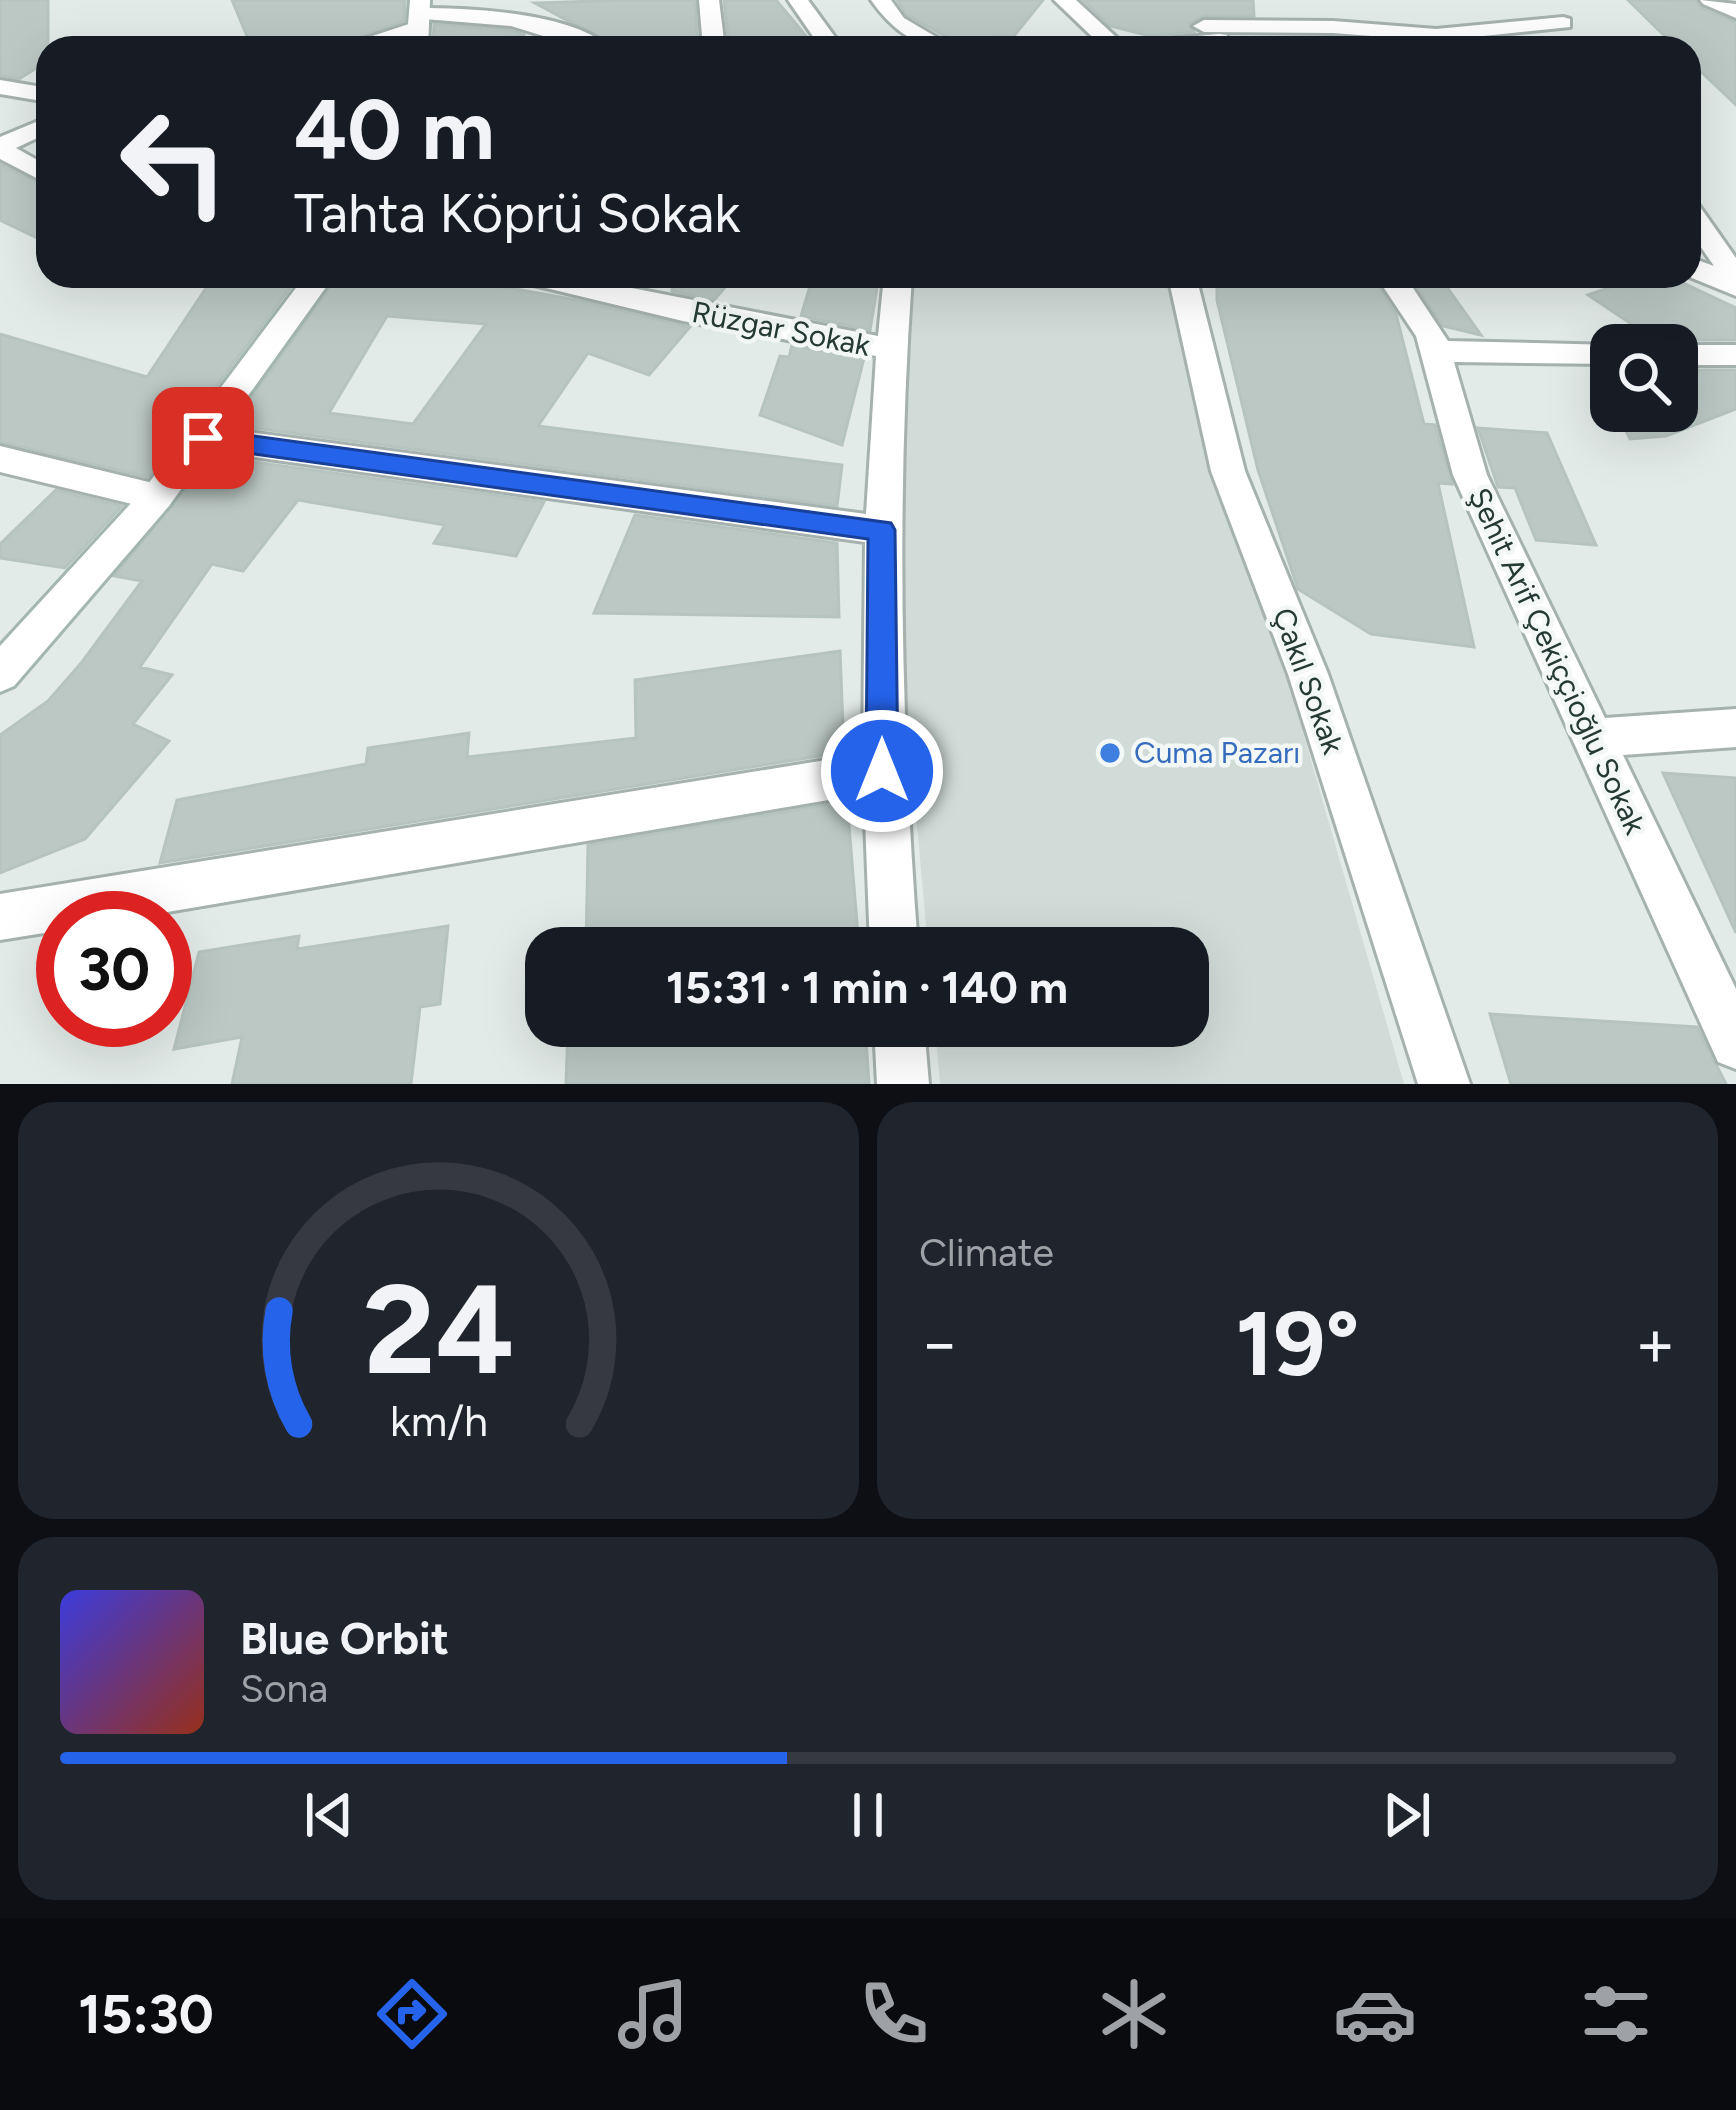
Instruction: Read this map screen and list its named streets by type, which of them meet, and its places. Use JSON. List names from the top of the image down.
{
  "streets": {
    "street": ["Rüzgar Sokak", "Şehit Arif Çekiççioğlu Sokak", "Çakıl Sokak"]
  },
  "places": ["Cuma Pazarı"],
  "page": {
    "turn": ["40 m", "Tahta Köprü Sokak"],
    "limit": "30",
    "trip": "15:31 · 1 min · 140 m",
    "tile": "Climate",
    "heat": ["−", "19°", "+"],
    "song": ["Blue Orbit", "Sona"],
    "tabs": "15:30",
    "gauge": ["24", "km/h"]
  }
}
